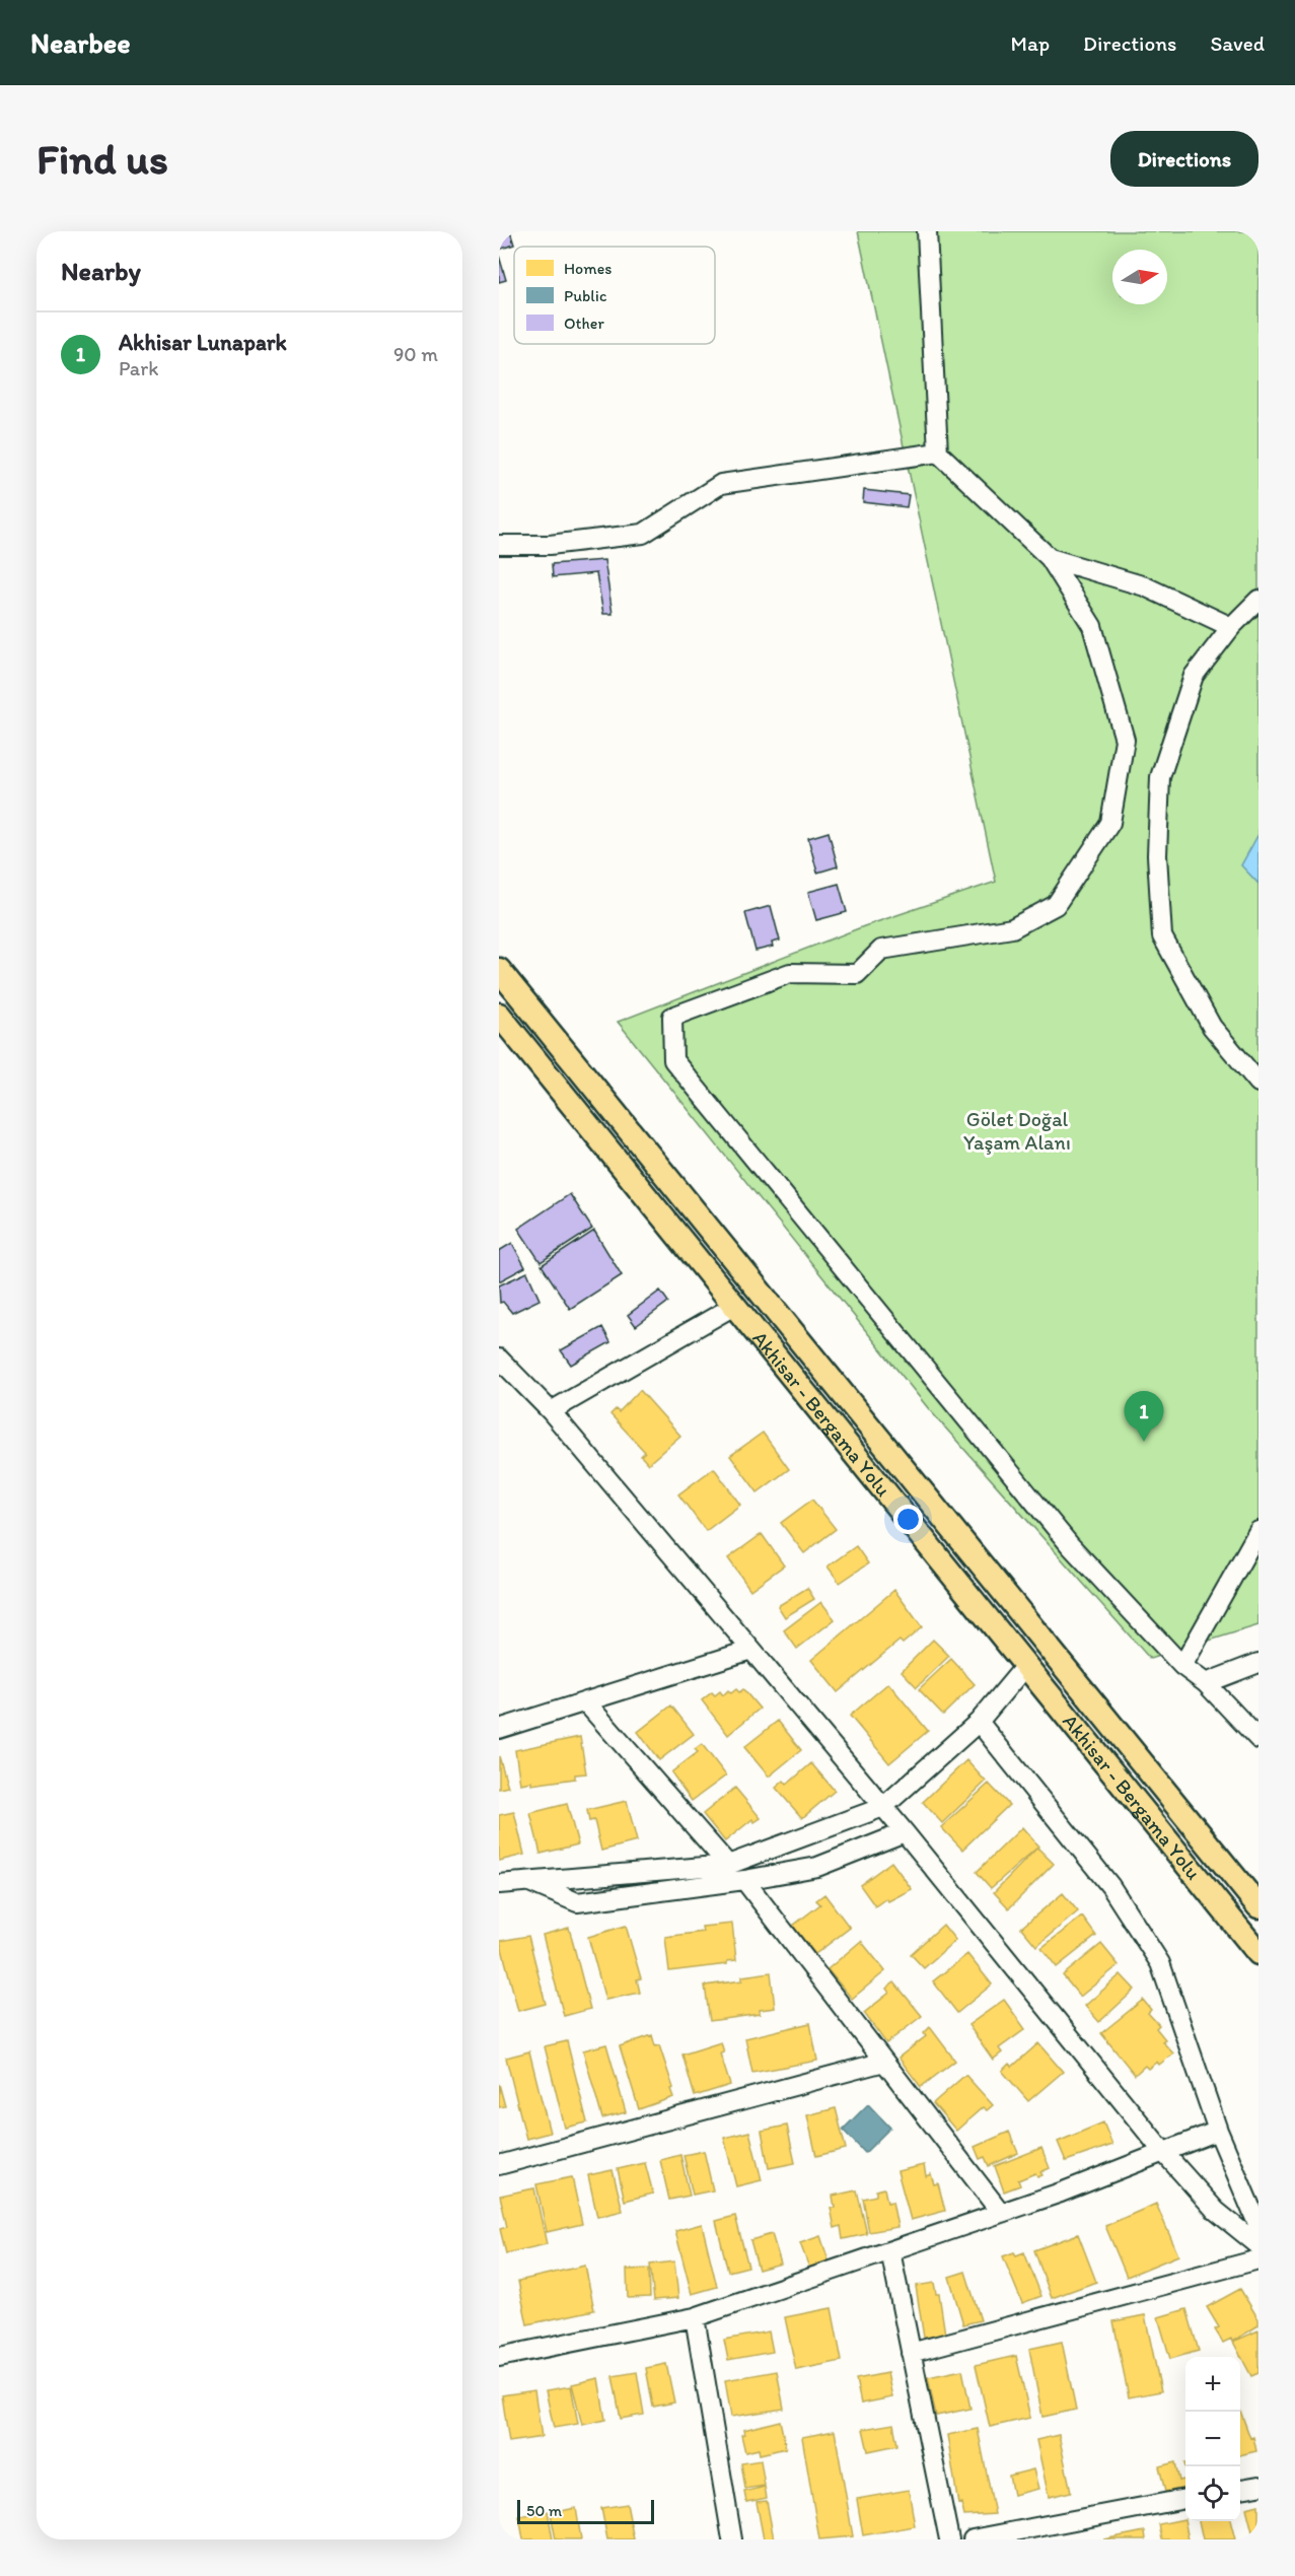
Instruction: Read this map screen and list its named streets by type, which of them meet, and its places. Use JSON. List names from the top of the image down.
{
  "streets": {
    "main road": ["Akhisar - Bergama Yolu"]
  },
  "parks": ["Gölet Doğal Yaşam Alanı"],
  "legend": ["Homes", "Public", "Other"],
  "scale_bar": "50 m",
  "north": "right",
  "page": {
    "header": "Nearbee",
    "nav": ["Map", "Directions", "Saved"],
    "buttons": "Directions",
    "title": "Find us",
    "heading": "Nearby",
    "list": [
      {
        "mark": "1",
        "name": "Akhisar Lunapark",
        "note": "Park",
        "value": "90 m"
      }
    ],
    "pins": "1",
    "map_buttons": ["+", "−"],
    "scale": "50 m"
  }
}
